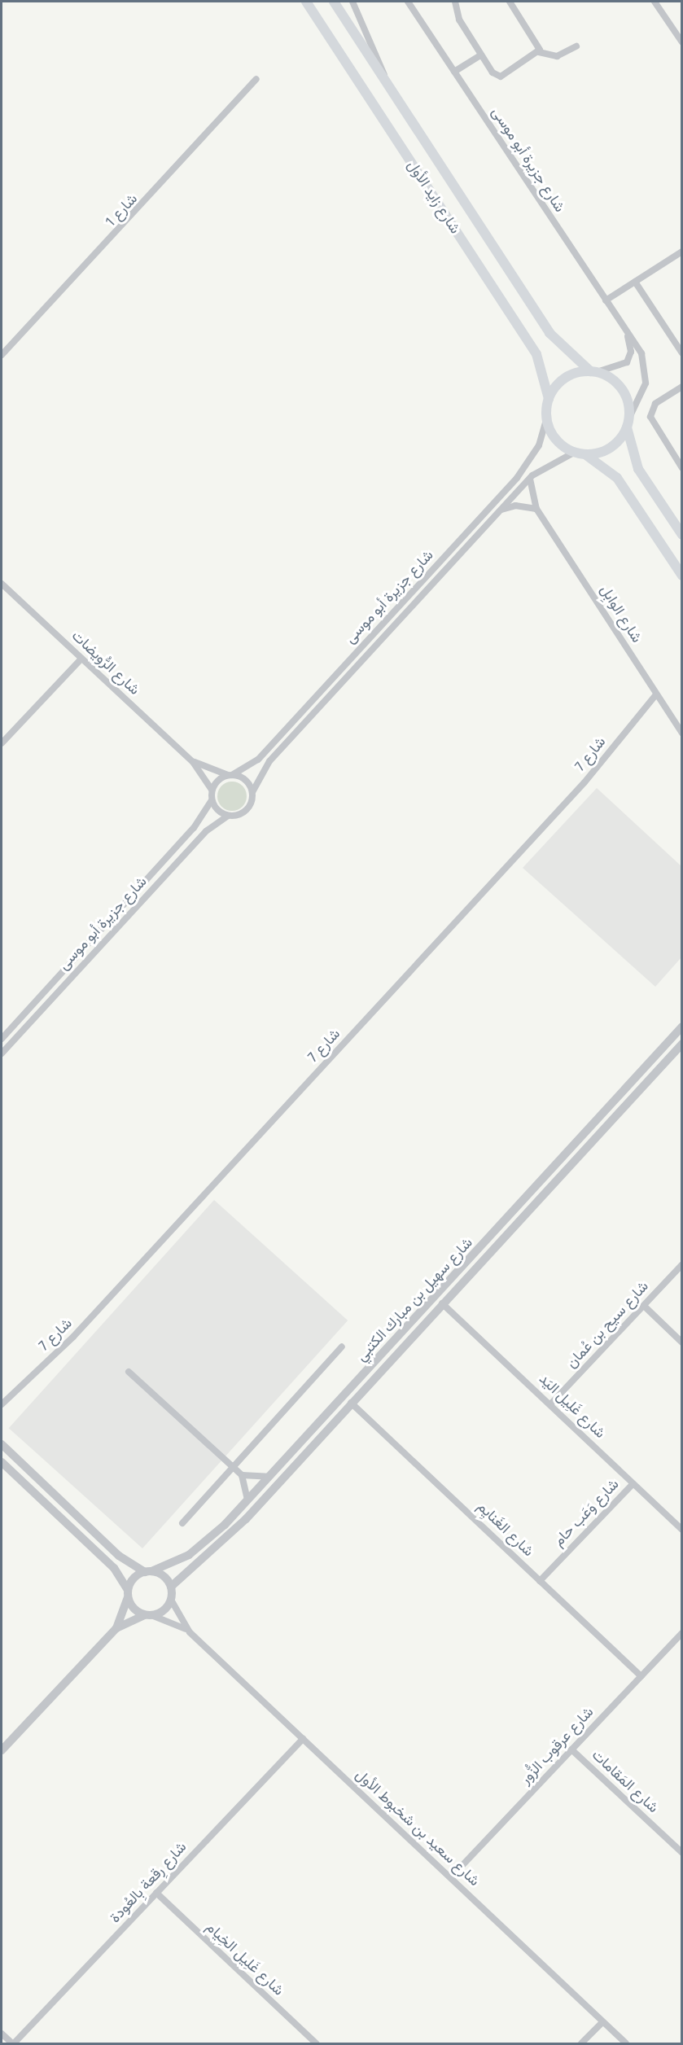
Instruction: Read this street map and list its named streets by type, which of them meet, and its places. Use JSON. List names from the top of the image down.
{
  "streets": {
    "main road": ["شارع زايد الأول"],
    "street": [
      "شارع جزيرة أبو موسى",
      "شارع 1",
      "شارع الوابِل",
      "شارع الرُّويضات",
      "شارع 7",
      "شارع سهيل بن مبارك الكتبي",
      "شارع سيح بن عُمان",
      "شارع غَلِيل اليَد",
      "شارع وَعَب حام",
      "شارع الغَنايِم",
      "شارع عرقوب الزُّور",
      "شارع المَقامات",
      "شارع سعيد بن شخبوط الأول",
      "شارع رِقعة بِالعُودة",
      "شارع غَلِيل الخِيام"
    ]
  },
  "crossings": [
    ["شارع جزيرة أبو موسى", "شارع زايد الأول"],
    ["شارع جزيرة أبو موسى", "شارع الوابِل"],
    ["شارع جزيرة أبو موسى", "شارع الرُّويضات"],
    ["شارع الوابِل", "شارع 7"],
    ["شارع سهيل بن مبارك الكتبي", "شارع غَلِيل اليَد"],
    ["شارع سهيل بن مبارك الكتبي", "شارع الغَنايِم"],
    ["شارع سهيل بن مبارك الكتبي", "شارع سعيد بن شخبوط الأول"],
    ["شارع سيح بن عُمان", "شارع غَلِيل اليَد"],
    ["شارع غَلِيل اليَد", "شارع وَعَب حام"],
    ["شارع وَعَب حام", "شارع الغَنايِم"],
    ["شارع الغَنايِم", "شارع عرقوب الزُّور"],
    ["شارع عرقوب الزُّور", "شارع المَقامات"],
    ["شارع عرقوب الزُّور", "شارع سعيد بن شخبوط الأول"],
    ["شارع سعيد بن شخبوط الأول", "شارع رِقعة بِالعُودة"],
    ["شارع رِقعة بِالعُودة", "شارع غَلِيل الخِيام"]
  ]
}
